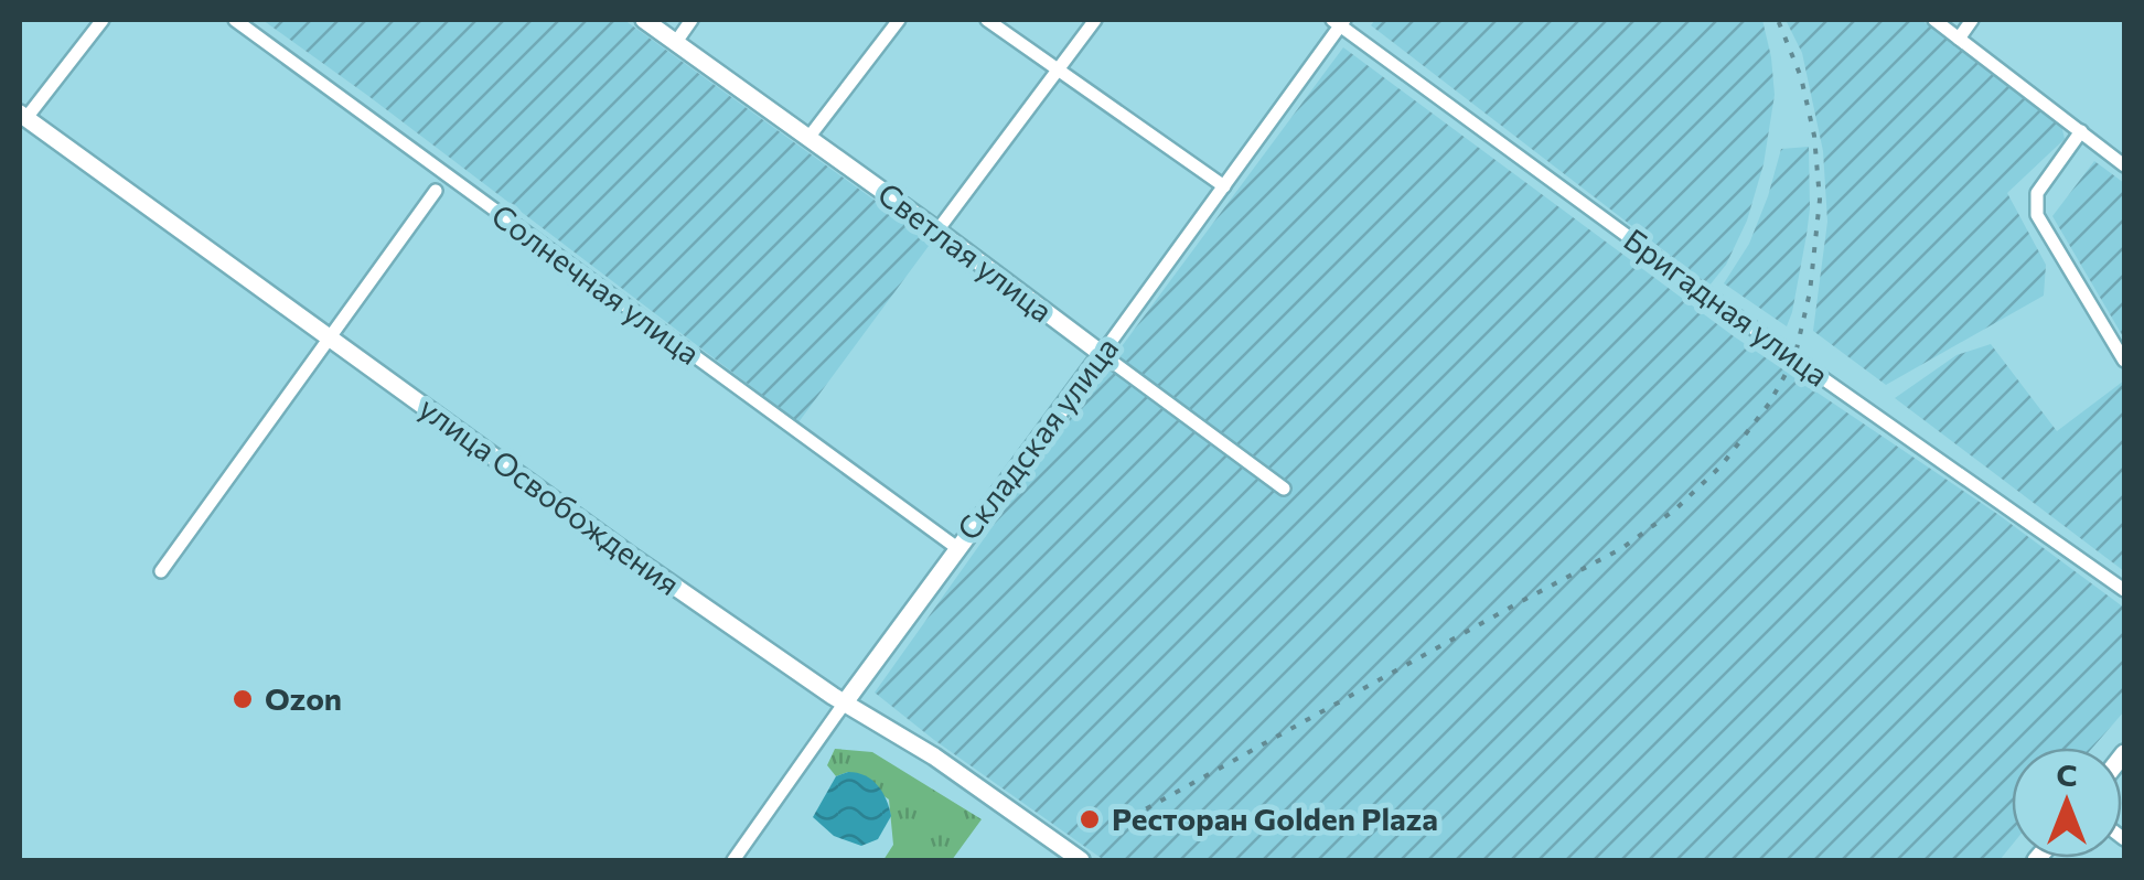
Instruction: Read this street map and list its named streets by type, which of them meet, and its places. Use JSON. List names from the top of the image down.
{
  "streets": {
    "street": [
      "Светлая улица",
      "Солнечная улица",
      "Бригадная улица",
      "Складская улица",
      "улица Освобождения"
    ]
  },
  "crossings": [
    ["Светлая улица", "Складская улица"],
    ["Солнечная улица", "Складская улица"],
    ["Бригадная улица", "Складская улица"],
    ["Складская улица", "улица Освобождения"]
  ],
  "places": ["Ozon", "Ресторан Golden Plaza"],
  "north": "top"
}
